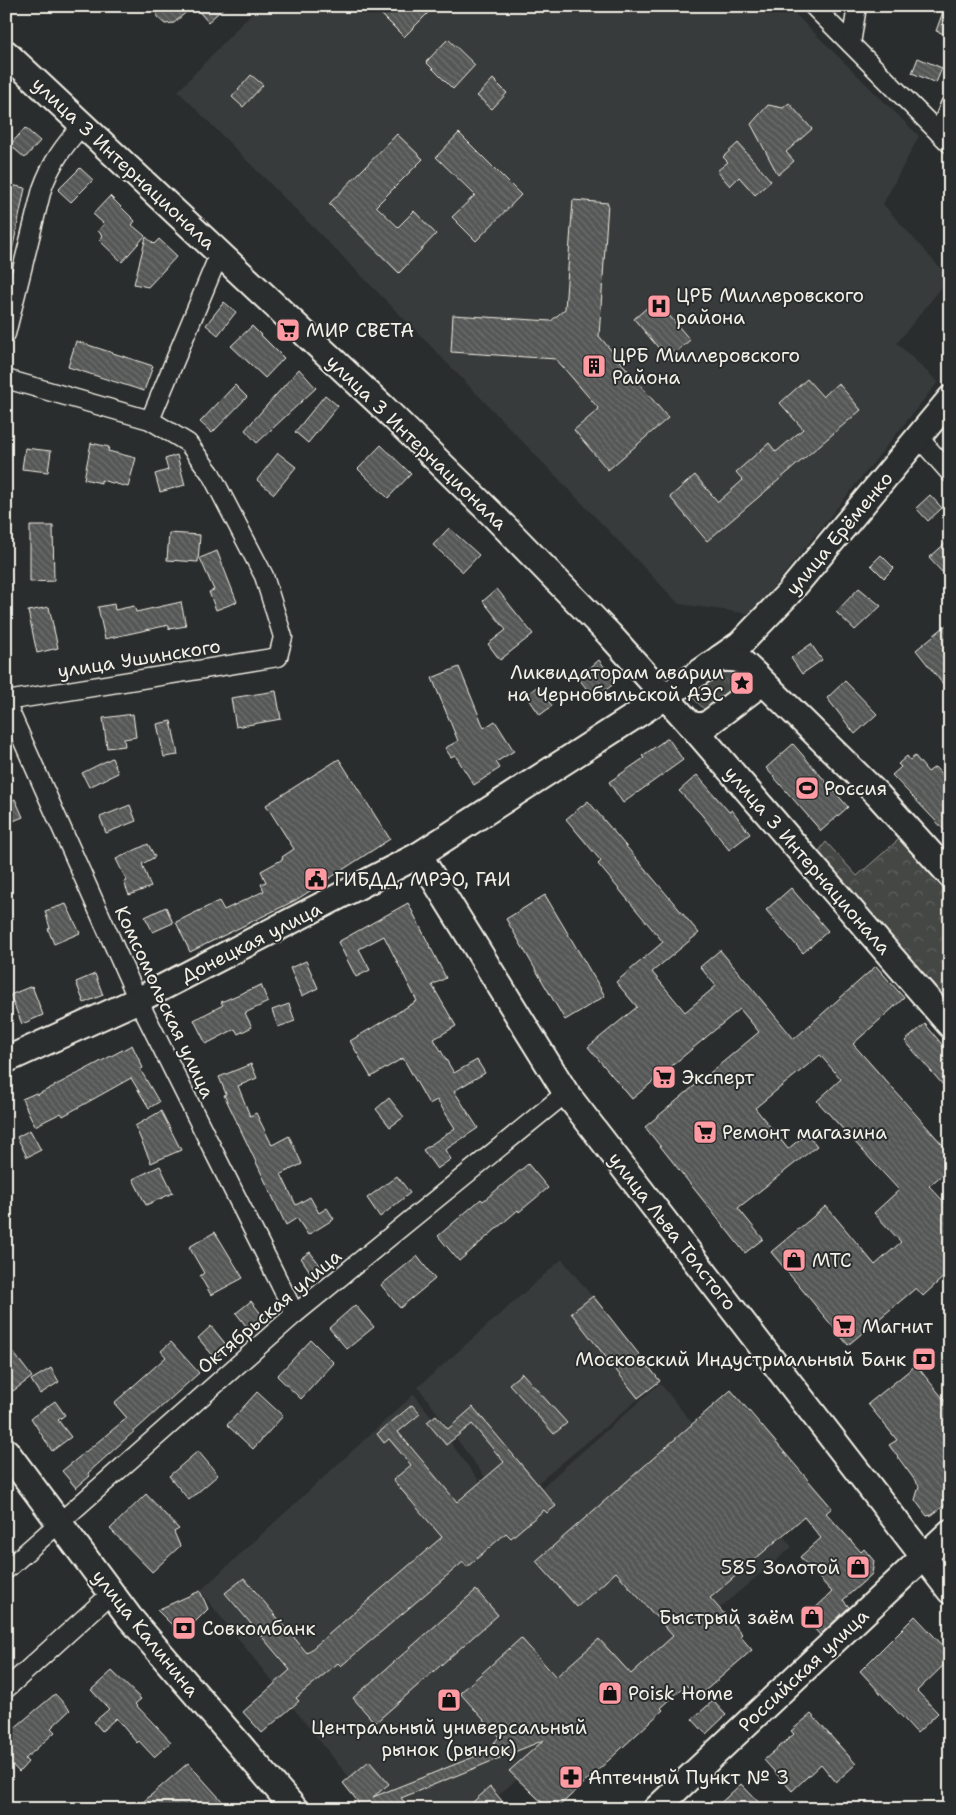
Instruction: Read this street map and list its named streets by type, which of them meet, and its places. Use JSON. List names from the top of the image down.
{
  "streets": {
    "street": [
      "улица 3 Интернационала",
      "улица Ерёменко",
      "улица Ушинского",
      "Донецкая улица",
      "Комсомольская улица",
      "улица Льва Толстого",
      "Октябрьская улица",
      "улица Калинина",
      "Российская улица"
    ]
  },
  "crossings": [
    ["улица 3 Интернационала", "Донецкая улица"],
    ["улица Ушинского", "Комсомольская улица"],
    ["Донецкая улица", "Комсомольская улица"],
    ["Донецкая улица", "улица Льва Толстого"],
    ["Комсомольская улица", "Октябрьская улица"],
    ["улица Льва Толстого", "Октябрьская улица"],
    ["улица Льва Толстого", "Российская улица"],
    ["Октябрьская улица", "улица Калинина"]
  ],
  "places": {
    "hospital": ["ЦРБ Миллеровского района"],
    "supermarket": [
      "МИР СВЕТА",
      "Эксперт",
      "Ремонт магазина",
      "Магнит"
    ],
    "building": ["ЦРБ Миллеровского Района"],
    "place": ["Ликвидаторам аварии на Чернобыльской АЭС"],
    "sports": ["Россия"],
    "public building": ["ГИБДД, МРЭО, ГАИ"],
    "shop": [
      "МТС",
      "585 Золотой",
      "Быстрый заём",
      "Poisk Home",
      "Центральный универсальный рынок (рынок)"
    ],
    "bank": ["Московский Индустриальный Банк", "Совкомбанк"],
    "pharmacy": ["Аптечный Пункт № 3"]
  }
}
